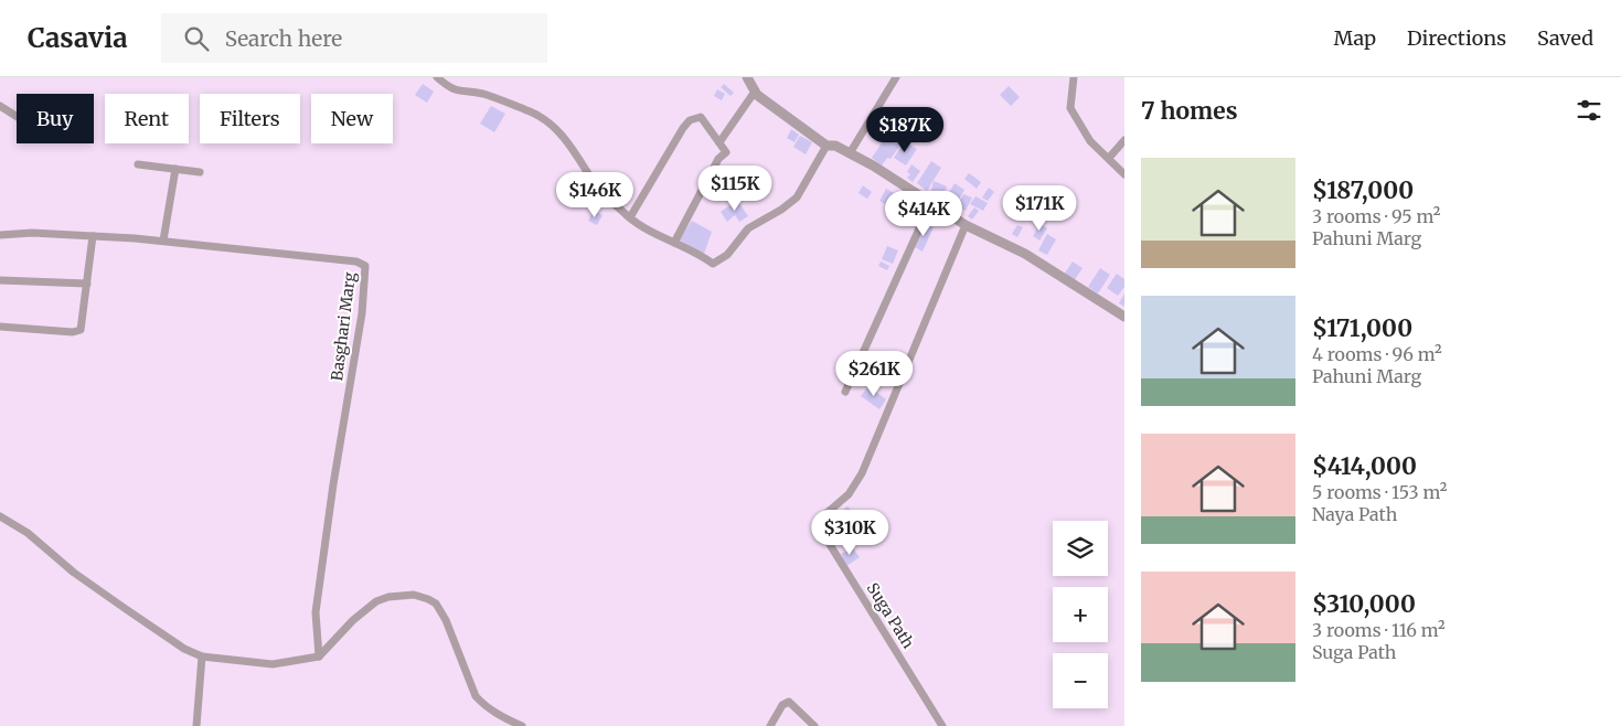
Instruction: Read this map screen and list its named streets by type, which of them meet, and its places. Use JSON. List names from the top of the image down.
{
  "streets": {
    "street": ["Basghari Marg", "Suga Path"]
  },
  "page": {
    "header": "Casavia",
    "search": "Search here",
    "nav": ["Map", "Directions", "Saved"],
    "heading": "7 homes",
    "chip": [
      "Buy",
      "Rent",
      "Filters",
      "New"
    ],
    "price": [
      "$187K",
      "$115K",
      "$146K",
      "$171K",
      "$414K",
      "$261K",
      "$310K"
    ],
    "list": [
      {
        "name": "$187,000",
        "note": "3 rooms · 95 m² · Pahuni Marg"
      },
      {
        "name": "$171,000",
        "note": "4 rooms · 96 m² · Pahuni Marg"
      },
      {
        "name": "$414,000",
        "note": "5 rooms · 153 m² · Naya Path"
      },
      {
        "name": "$310,000",
        "note": "3 rooms · 116 m² · Suga Path"
      }
    ],
    "map_buttons": ["+", "−"]
  }
}
